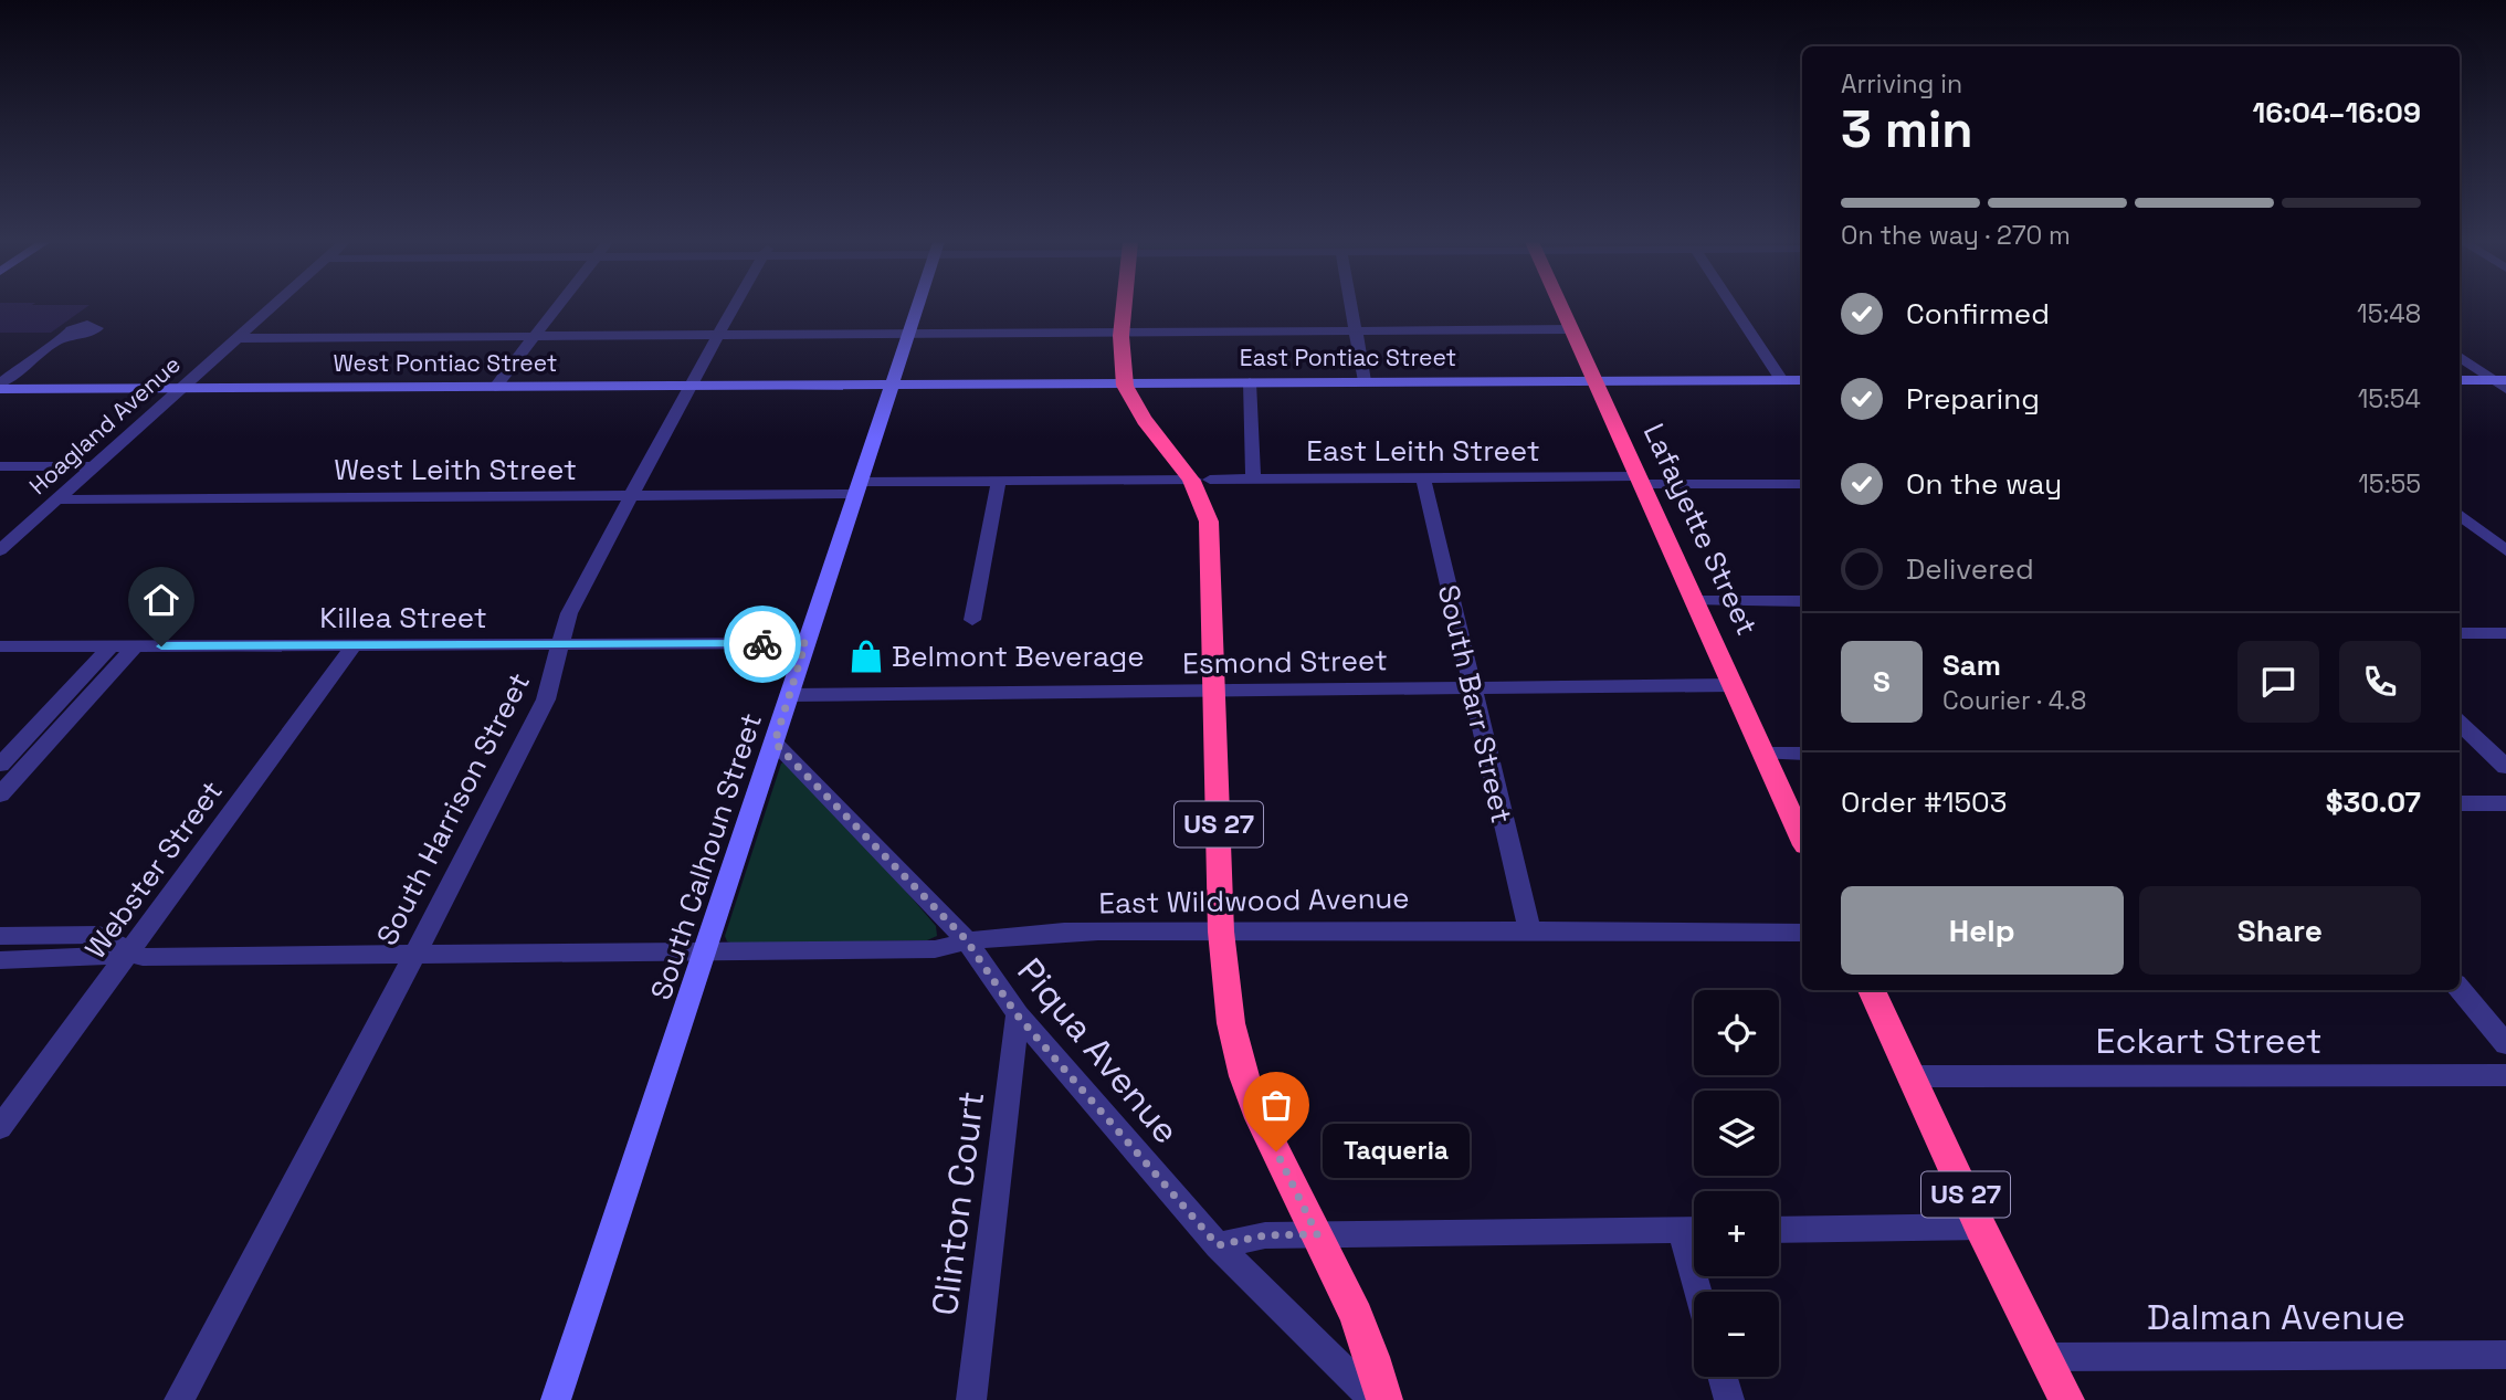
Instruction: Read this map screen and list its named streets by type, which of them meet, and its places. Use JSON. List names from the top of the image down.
{
  "streets": {
    "highway": ["Lafayette Street", "US 27"],
    "street": [
      "East Pontiac Street",
      "West Pontiac Street",
      "Hoagland Avenue",
      "East Leith Street",
      "West Leith Street",
      "Killea Street",
      "Esmond Street",
      "South Barr Street",
      "South Harrison Street",
      "South Calhoun Street",
      "Webster Street",
      "East Wildwood Avenue",
      "Eckart Street",
      "Piqua Avenue",
      "Clinton Court",
      "Dalman Avenue"
    ]
  },
  "crossings": [
    ["East Pontiac Street", "West Pontiac Street"],
    ["East Pontiac Street", "Lafayette Street"],
    ["East Pontiac Street", "US 27"],
    ["East Pontiac Street", "South Calhoun Street"],
    ["West Pontiac Street", "Hoagland Avenue"],
    ["West Pontiac Street", "South Harrison Street"],
    ["West Pontiac Street", "South Calhoun Street"],
    ["Hoagland Avenue", "West Leith Street"],
    ["East Leith Street", "West Leith Street"],
    ["East Leith Street", "Lafayette Street"],
    ["East Leith Street", "South Barr Street"],
    ["East Leith Street", "US 27"],
    ["East Leith Street", "South Calhoun Street"],
    ["West Leith Street", "South Harrison Street"],
    ["West Leith Street", "South Calhoun Street"],
    ["Lafayette Street", "Esmond Street"],
    ["Killea Street", "South Harrison Street"],
    ["Killea Street", "South Calhoun Street"],
    ["Killea Street", "Webster Street"],
    ["Esmond Street", "South Barr Street"],
    ["Esmond Street", "US 27"],
    ["Esmond Street", "South Calhoun Street"],
    ["South Barr Street", "East Wildwood Avenue"],
    ["South Harrison Street", "East Wildwood Avenue"],
    ["US 27", "East Wildwood Avenue"],
    ["US 27", "Eckart Street"],
    ["US 27", "Dalman Avenue"],
    ["South Calhoun Street", "East Wildwood Avenue"],
    ["South Calhoun Street", "Piqua Avenue"],
    ["Webster Street", "East Wildwood Avenue"],
    ["East Wildwood Avenue", "Piqua Avenue"],
    ["Piqua Avenue", "Clinton Court"]
  ],
  "places": {
    "shop": ["Belmont Beverage"],
    "other": ["Taqueria"]
  },
  "page": {
    "heading": ["3 min", "Arriving in", "16:04–16:09"],
    "panel": [
      "Sam",
      "Courier · 4.8",
      "Order #1503",
      "$30.07"
    ],
    "bar": "On the way · 270 m",
    "list": [
      ["Confirmed", "15:48"],
      ["Preparing", "15:54"],
      ["On the way", "15:55"],
      "Delivered"
    ],
    "round": "S",
    "buttons": ["Help", "Share"],
    "map_buttons": ["+", "−"],
    "bubble": "Taqueria"
  }
}
